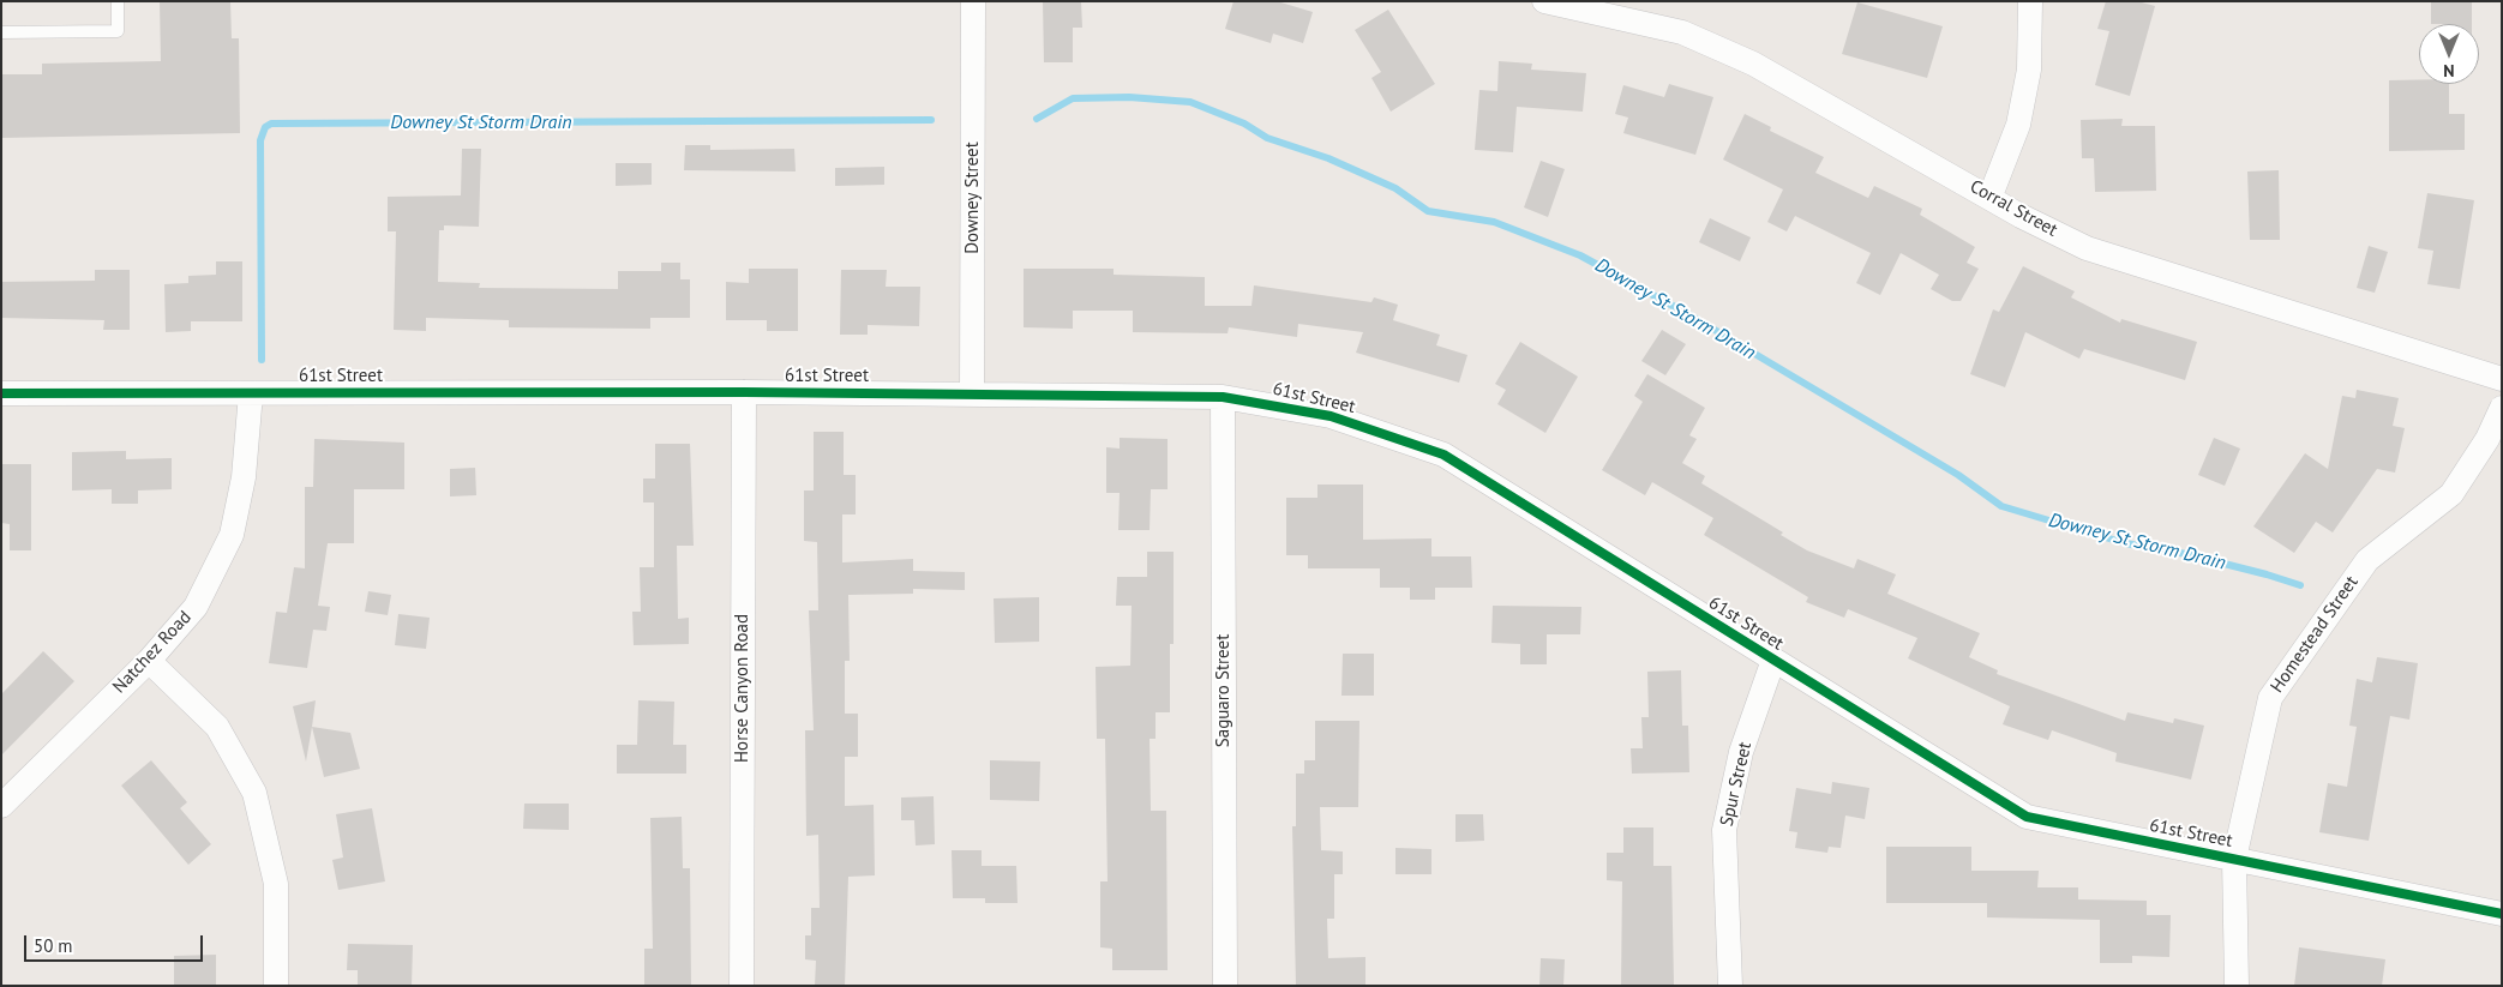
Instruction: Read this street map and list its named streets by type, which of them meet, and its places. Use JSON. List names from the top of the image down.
{
  "streets": {
    "street": [
      "Downey Street",
      "Corral Street",
      "61st Street",
      "Homestead Street",
      "Natchez Road",
      "Horse Canyon Road",
      "Saguaro Street",
      "Spur Street"
    ]
  },
  "crossings": [
    ["Downey Street", "61st Street"],
    ["61st Street", "Homestead Street"],
    ["61st Street", "Natchez Road"],
    ["61st Street", "Horse Canyon Road"],
    ["61st Street", "Saguaro Street"],
    ["61st Street", "Spur Street"]
  ],
  "water": ["Downey St Storm Drain"],
  "scale_bar": "50 m",
  "north": "bottom"
}
